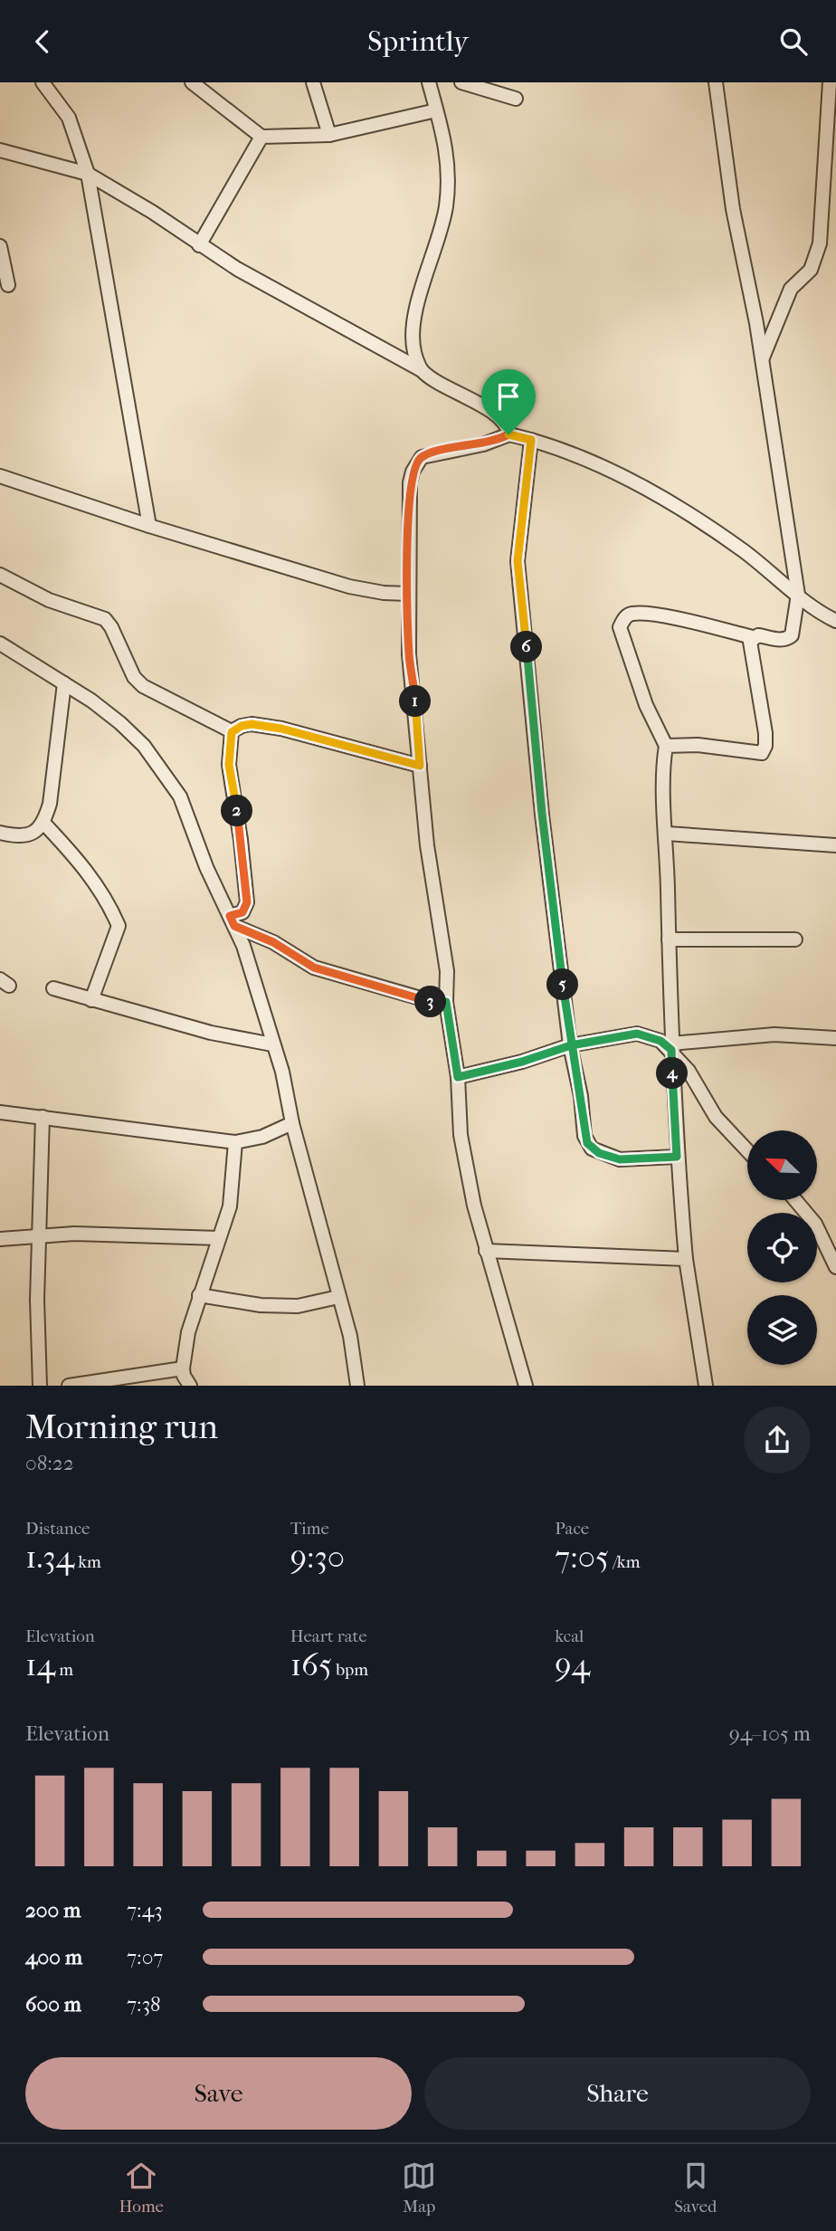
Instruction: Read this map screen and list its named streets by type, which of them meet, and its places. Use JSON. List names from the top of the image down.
{
  "north": "top left",
  "page": {
    "header": "Sprintly",
    "pins": [
      "6",
      "1",
      "2",
      "5",
      "3",
      "4"
    ],
    "heading": ["Morning run", "08:22"],
    "stats": [
      ["Distance", "1.34 km"],
      ["Time", "9:30"],
      ["Pace", "7:05 /km"],
      ["Elevation", "14 m"],
      ["Heart rate", "165 bpm"],
      ["kcal", "94"]
    ],
    "chart": ["Elevation", "94–105 m"],
    "list": [
      {
        "name": "200 m",
        "note": "7:43"
      },
      {
        "name": "400 m",
        "note": "7:07"
      },
      {
        "name": "600 m",
        "note": "7:38"
      }
    ],
    "buttons": ["Save", "Share"],
    "tabs": ["Home", "Map", "Saved"]
  }
}
